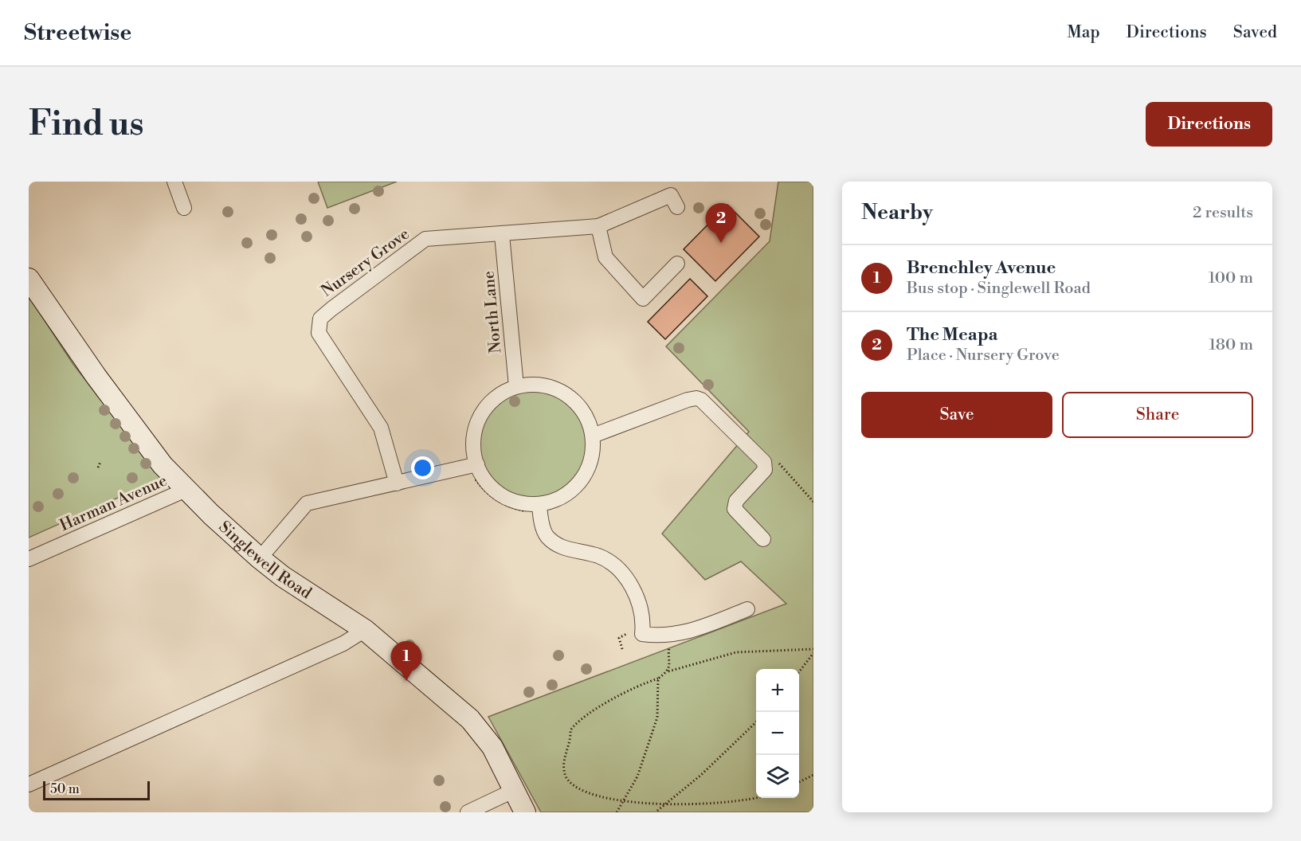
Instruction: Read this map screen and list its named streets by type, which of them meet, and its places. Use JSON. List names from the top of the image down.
{
  "streets": {
    "street": [
      "Nursery Grove",
      "North Lane",
      "Harman Avenue",
      "Singlewell Road"
    ]
  },
  "crossings": [
    ["Nursery Grove", "North Lane"],
    ["Harman Avenue", "Singlewell Road"]
  ],
  "scale_bar": "50 m",
  "page": {
    "header": "Streetwise",
    "nav": ["Map", "Directions", "Saved"],
    "buttons": [
      "Directions",
      ["Save", "Share"]
    ],
    "title": "Find us",
    "heading": ["Nearby", "2 results"],
    "pins": ["2", "1"],
    "list": [
      {
        "mark": "1",
        "name": "Brenchley Avenue",
        "note": "Bus stop · Singlewell Road",
        "value": "100 m"
      },
      {
        "mark": "2",
        "name": "The Meapa",
        "note": "Place · Nursery Grove",
        "value": "180 m"
      }
    ],
    "map_buttons": ["+", "−"],
    "scale": "50 m"
  }
}
